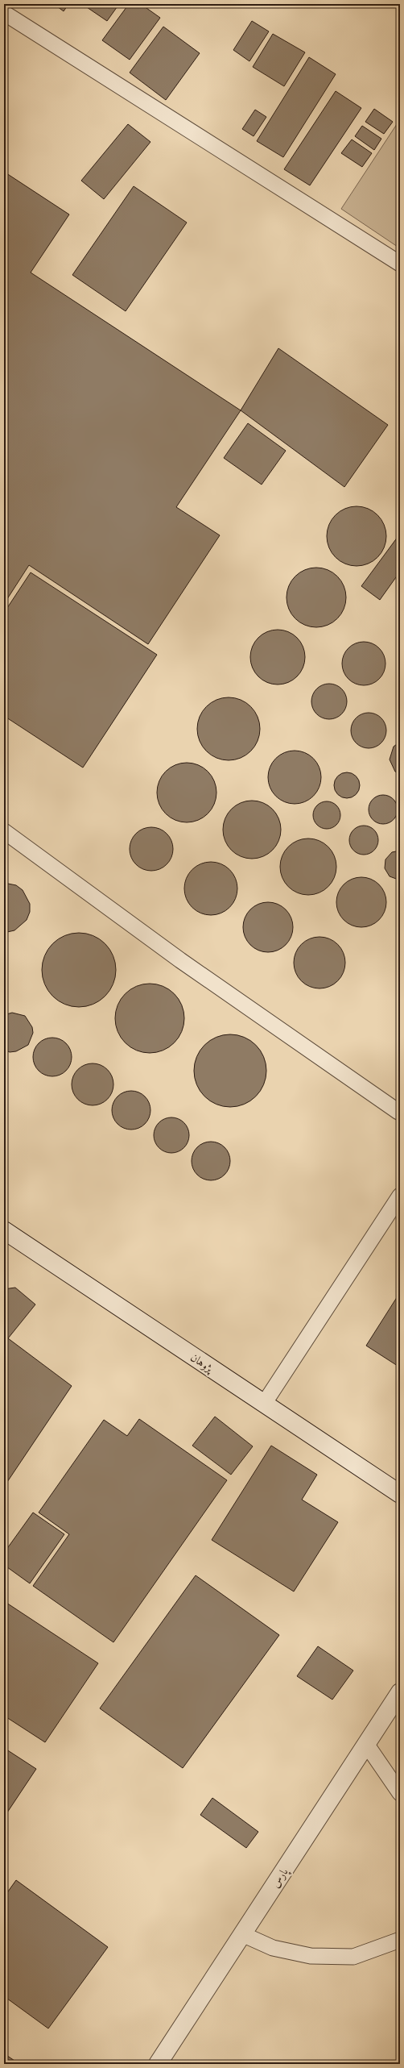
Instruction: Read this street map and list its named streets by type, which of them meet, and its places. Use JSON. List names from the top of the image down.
{
  "streets": {
    "main road": ["پژوهان", "پارس"]
  }
}
